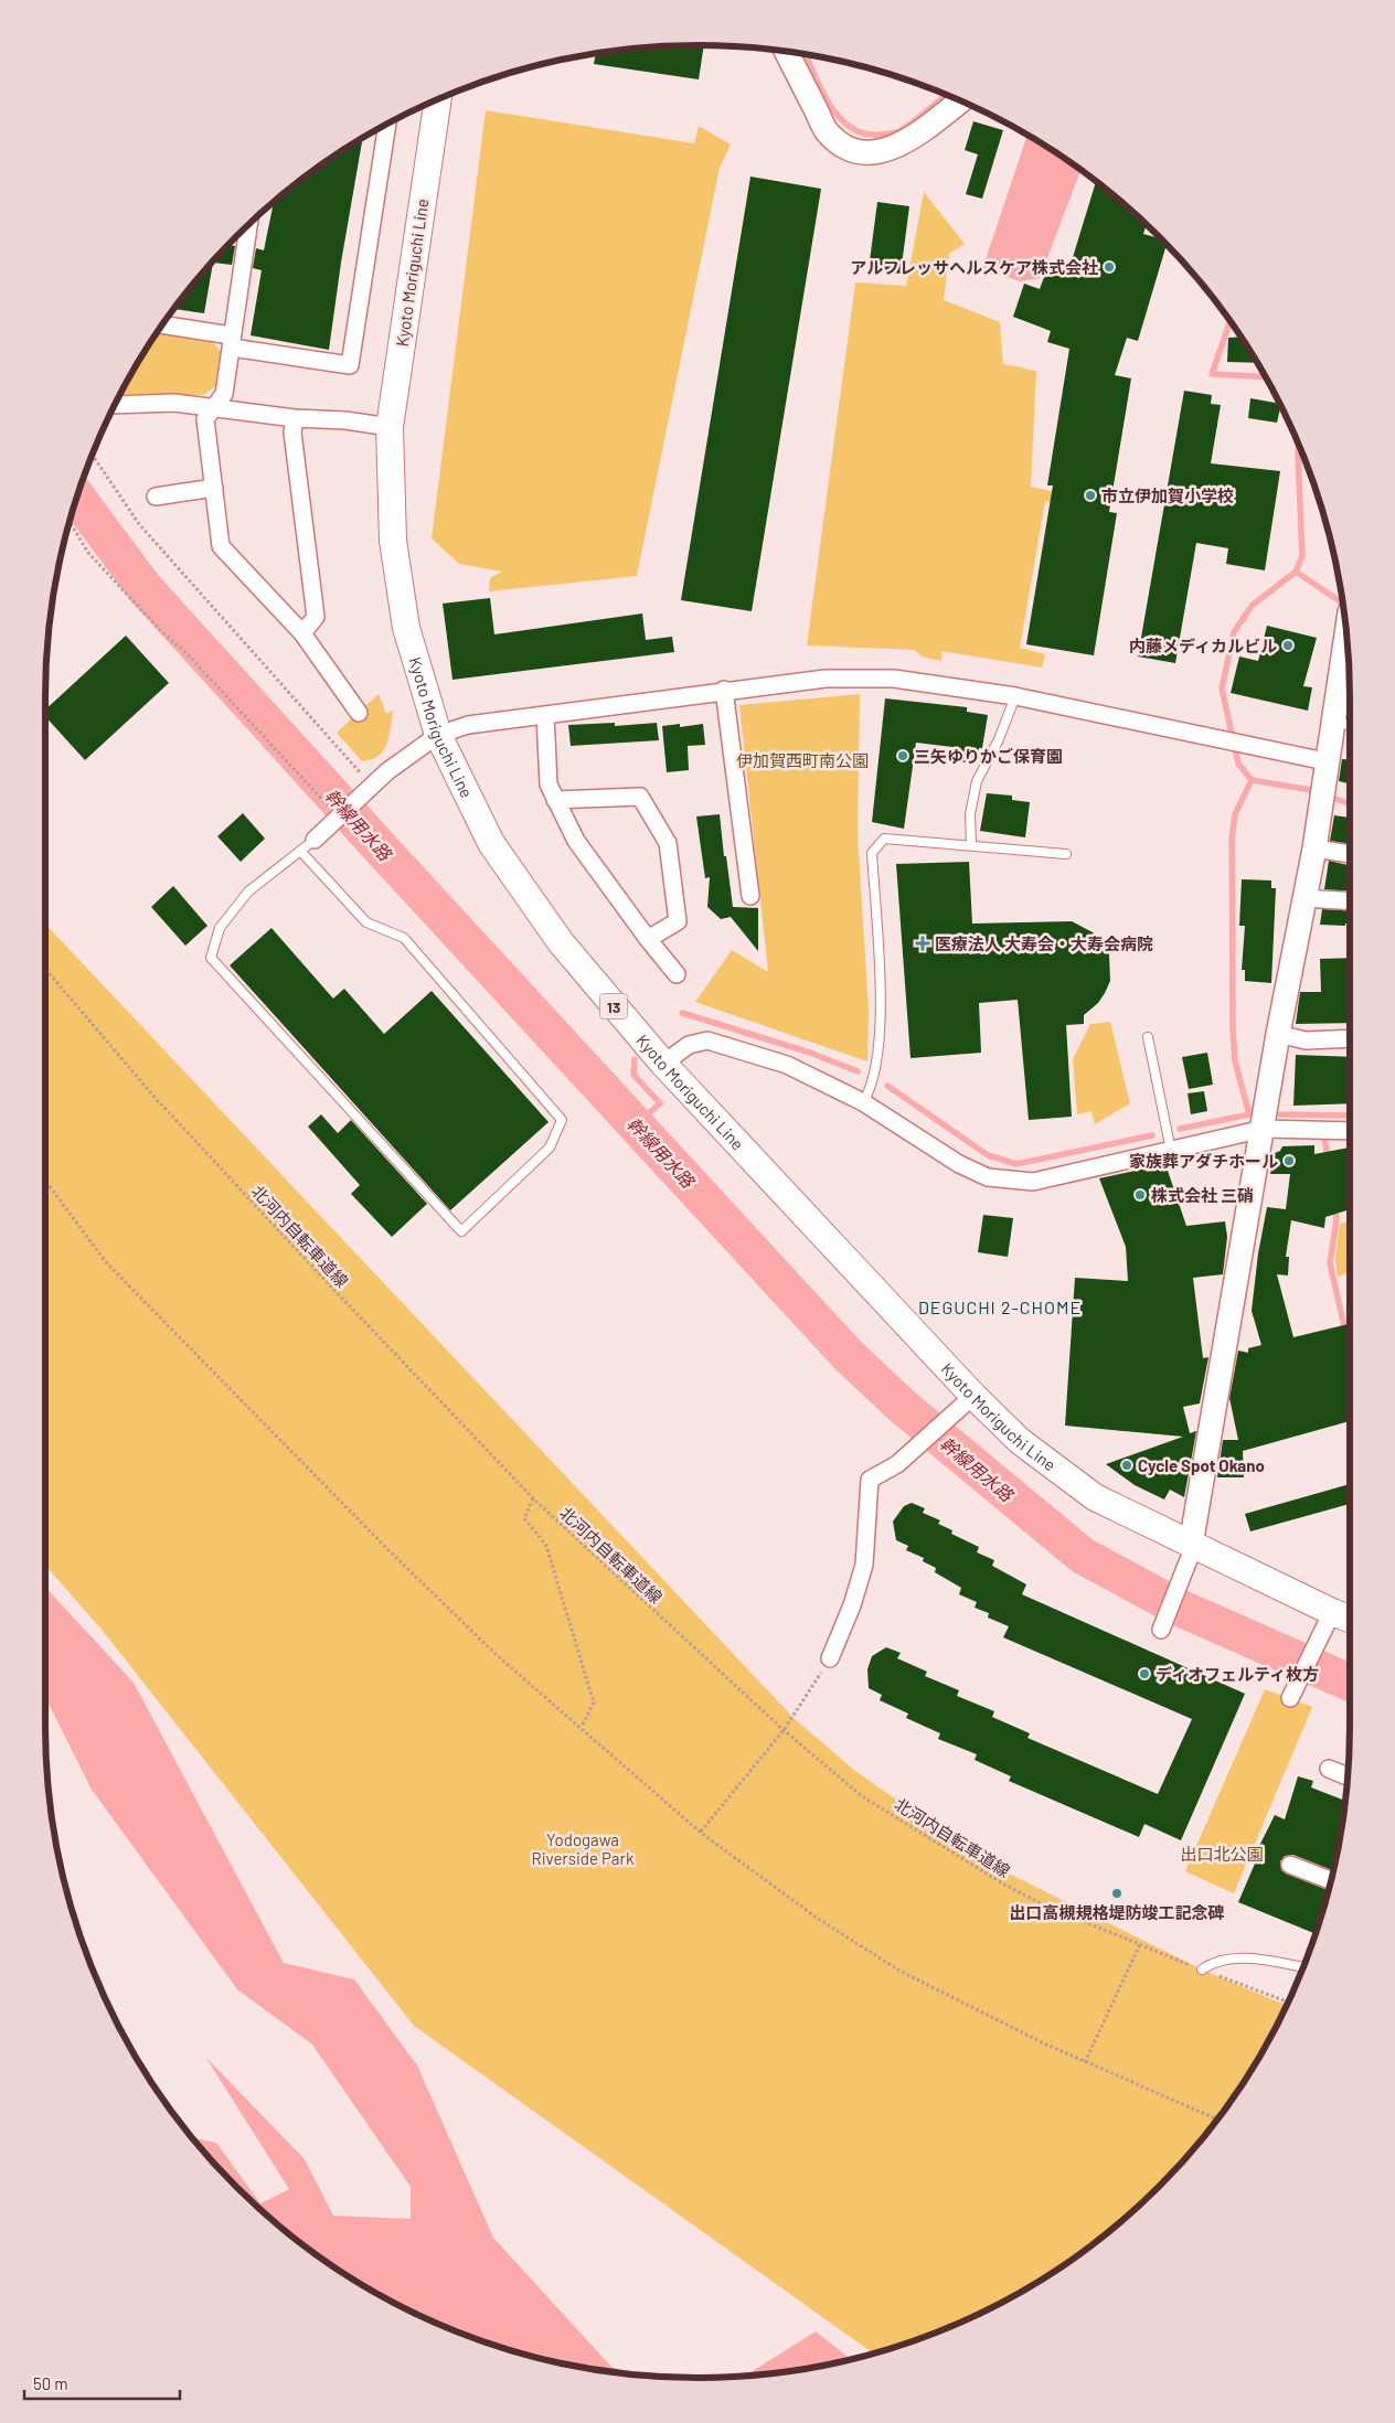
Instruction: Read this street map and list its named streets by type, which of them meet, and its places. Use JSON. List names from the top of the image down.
{
  "streets": {
    "main road": ["Kyoto Moriguchi Line", "13"],
    "path": ["北河内自転車道線"]
  },
  "districts": ["DEGUCHI 2-CHOME"],
  "water": ["幹線用水路"],
  "parks": ["伊加賀西町南公園", "Yodogawa Riverside Park", "出口北公園"],
  "places": {
    "other": [
      "アルフレッサヘルスケア株式会社",
      "市立伊加賀小学校",
      "内藤メディカルビル",
      "三矢ゆりかご保育園",
      "家族葬アダチホール",
      "株式会社 三硝",
      "Cycle Spot Okano",
      "ディオフェルティ枚方",
      "出口高槻規格堤防竣工記念碑"
    ],
    "health": ["医療法人 大寿会・大寿会病院"]
  },
  "scale_bar": "50 m"
}
